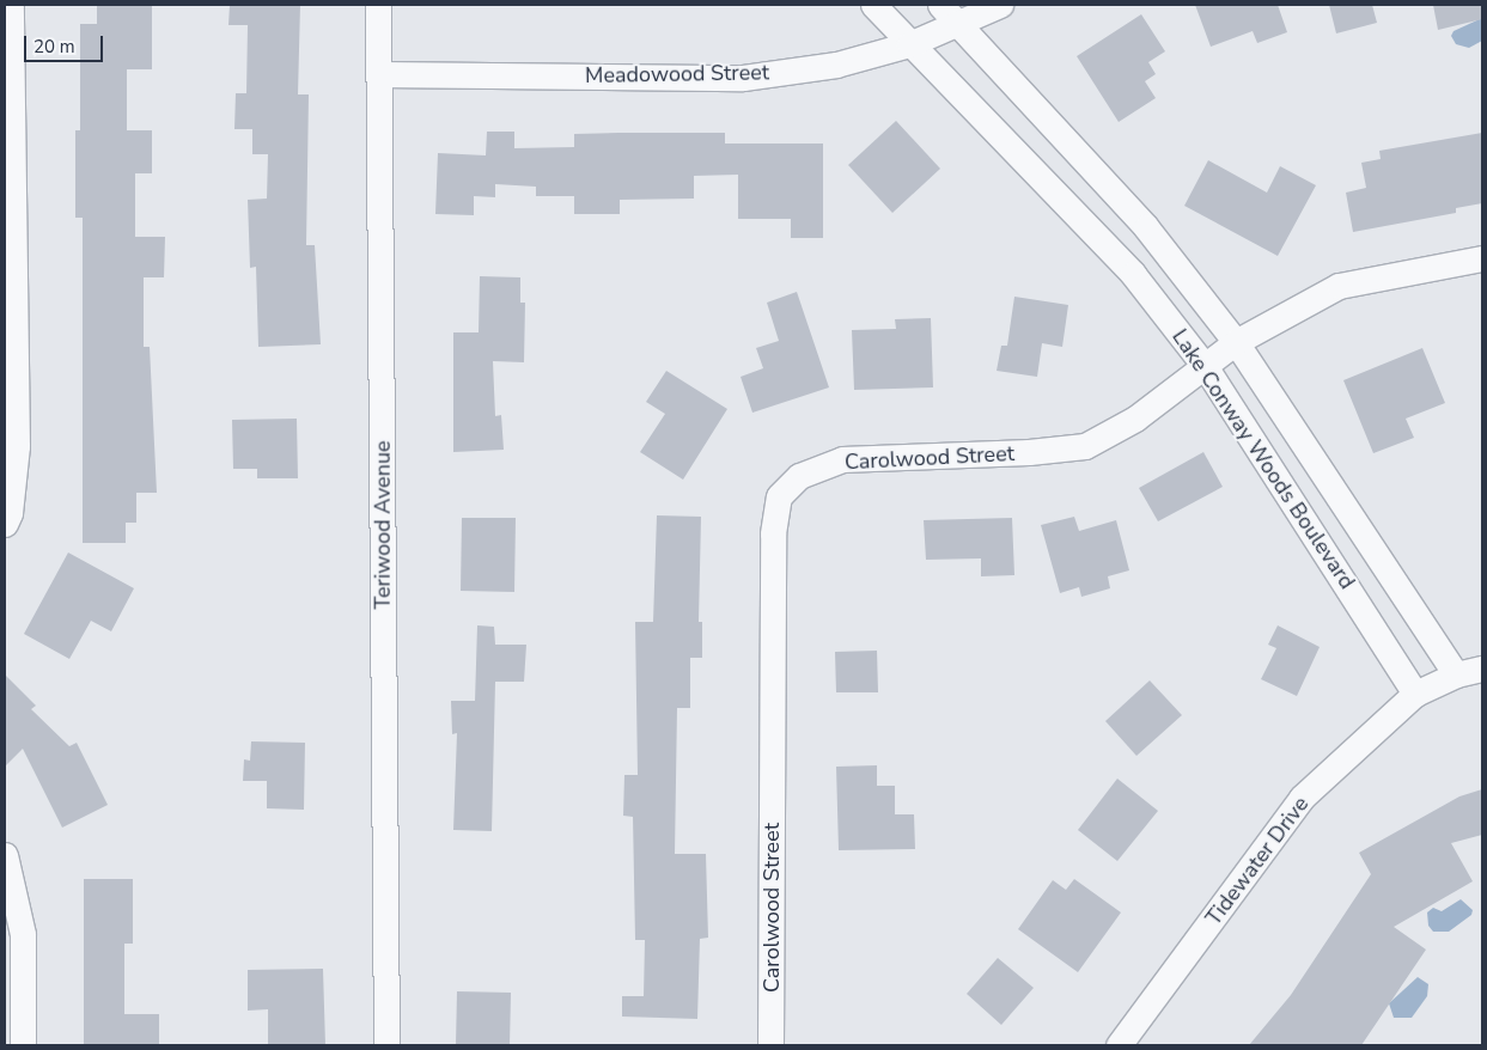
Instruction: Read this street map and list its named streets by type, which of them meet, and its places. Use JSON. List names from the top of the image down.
{
  "streets": {
    "street": [
      "Meadowood Street",
      "Carolwood Street",
      "Lake Conway Woods Boulevard",
      "Teriwood Avenue",
      "Tidewater Drive"
    ]
  },
  "crossings": [
    ["Meadowood Street", "Lake Conway Woods Boulevard"],
    ["Meadowood Street", "Teriwood Avenue"],
    ["Carolwood Street", "Lake Conway Woods Boulevard"],
    ["Lake Conway Woods Boulevard", "Tidewater Drive"]
  ],
  "scale_bar": "20 m"
}
